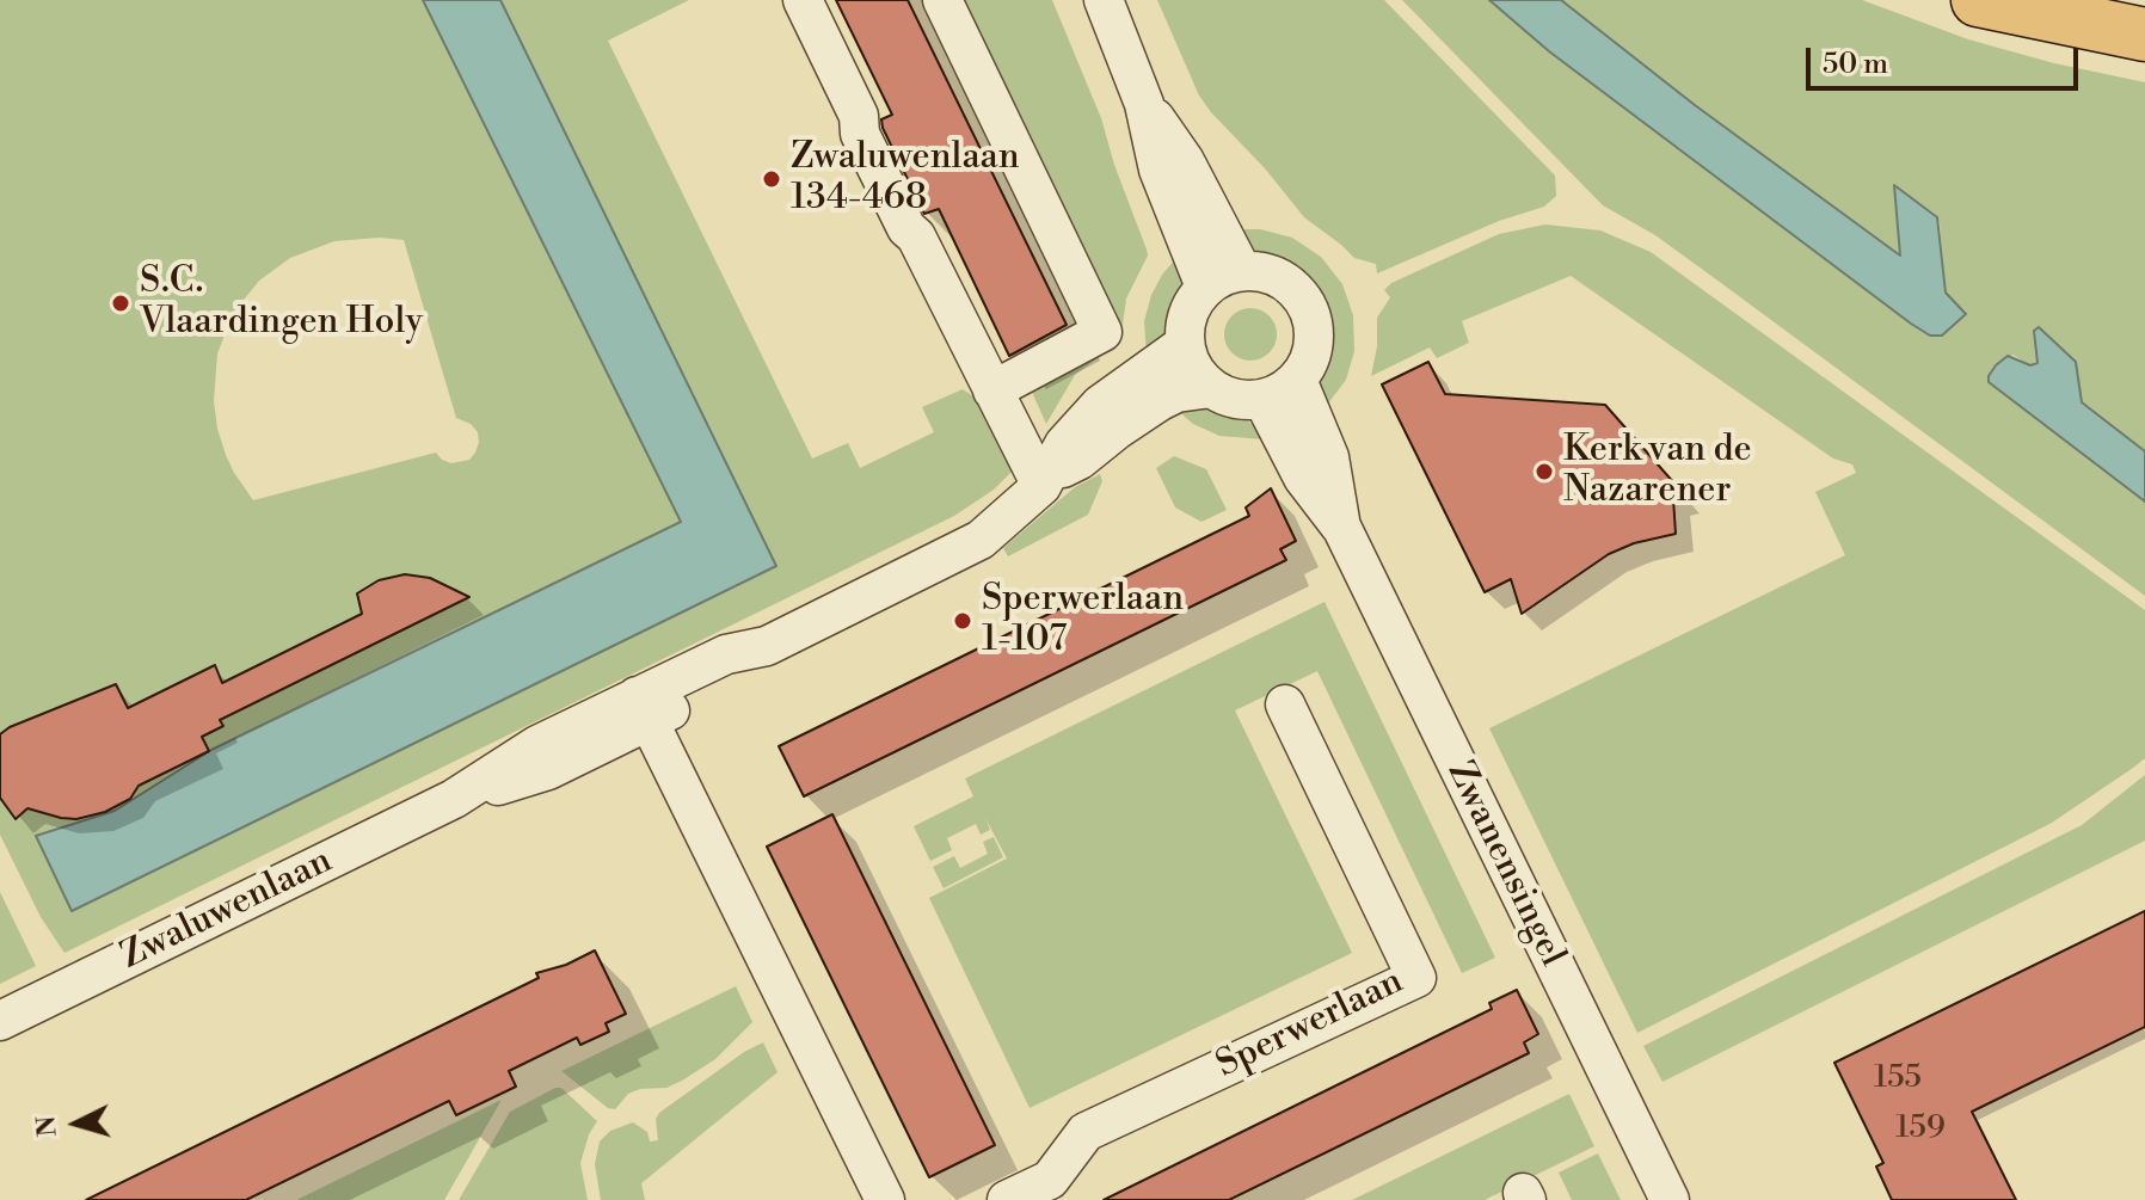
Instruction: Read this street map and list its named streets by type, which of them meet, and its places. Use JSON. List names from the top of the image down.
{
  "streets": {
    "street": ["Zwanensingel", "Zwaluwenlaan", "Sperwerlaan"]
  },
  "crossings": [
    ["Zwanensingel", "Zwaluwenlaan"]
  ],
  "places": [
    "Zwaluwenlaan 134-468",
    "S.C. Vlaardingen Holy",
    "Kerk van de Nazarener",
    "Sperwerlaan 1-107"
  ],
  "house_numbers": ["155", "159"],
  "scale_bar": "50 m",
  "north": "left"
}
